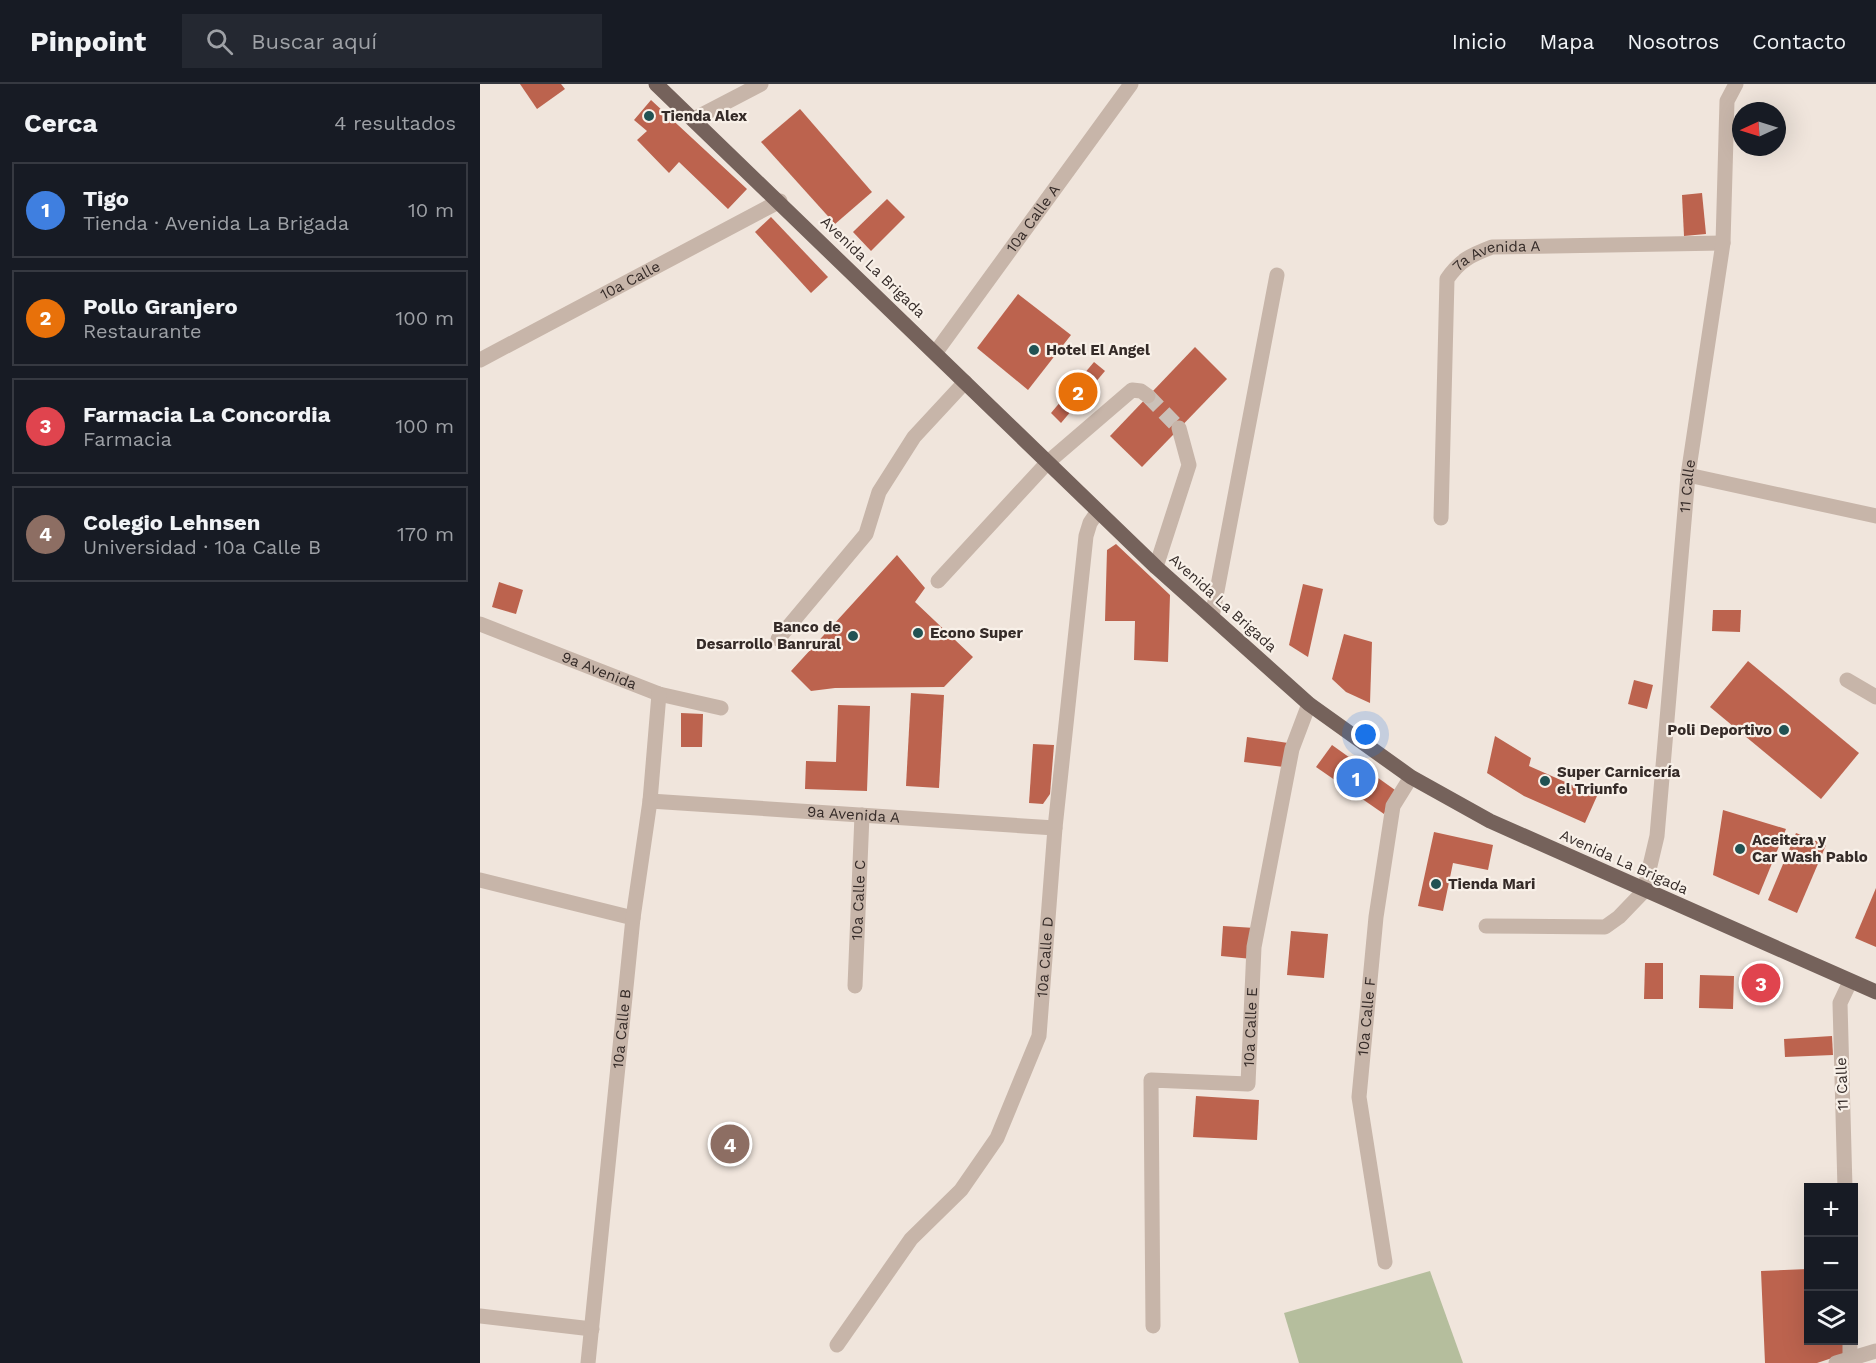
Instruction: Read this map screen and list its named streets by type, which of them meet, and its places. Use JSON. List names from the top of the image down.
{
  "streets": {
    "main road": ["Avenida La Brigada"],
    "street": [
      "10a Calle A",
      "7a Avenida A",
      "10a Calle",
      "11 Calle",
      "9a Avenida",
      "9a Avenida A",
      "10a Calle C",
      "10a Calle D",
      "10a Calle F",
      "10a Calle E",
      "10a Calle B"
    ]
  },
  "crossings": [
    ["10a Calle A", "Avenida La Brigada"],
    ["7a Avenida A", "11 Calle"],
    ["Avenida La Brigada", "10a Calle"],
    ["Avenida La Brigada", "11 Calle"],
    ["Avenida La Brigada", "10a Calle D"],
    ["Avenida La Brigada", "10a Calle F"],
    ["Avenida La Brigada", "10a Calle E"],
    ["9a Avenida", "10a Calle B"],
    ["9a Avenida A", "10a Calle C"],
    ["9a Avenida A", "10a Calle D"],
    ["9a Avenida A", "10a Calle B"]
  ],
  "places": [
    "Tienda Alex",
    "Hotel El Angel",
    "Econo Super",
    "Banco de Desarrollo Banrural",
    "Poli Deportivo",
    "Super Carnicería el Triunfo",
    "Aceitera y Car Wash Pablo",
    "Tienda Mari"
  ],
  "north": "left",
  "page": {
    "header": "Pinpoint",
    "search": "Buscar aquí",
    "nav": [
      "Inicio",
      "Mapa",
      "Nosotros",
      "Contacto"
    ],
    "heading": ["Cerca", "4 resultados"],
    "list": [
      {
        "mark": "1",
        "name": "Tigo",
        "note": "Tienda · Avenida La Brigada",
        "value": "10 m"
      },
      {
        "mark": "2",
        "name": "Pollo Granjero",
        "note": "Restaurante",
        "value": "100 m"
      },
      {
        "mark": "3",
        "name": "Farmacia La Concordia",
        "note": "Farmacia",
        "value": "100 m"
      },
      {
        "mark": "4",
        "name": "Colegio Lehnsen",
        "note": "Universidad · 10a Calle B",
        "value": "170 m"
      }
    ],
    "pins": [
      "2",
      "1",
      "3",
      "4"
    ],
    "map_buttons": ["+", "−"]
  }
}
